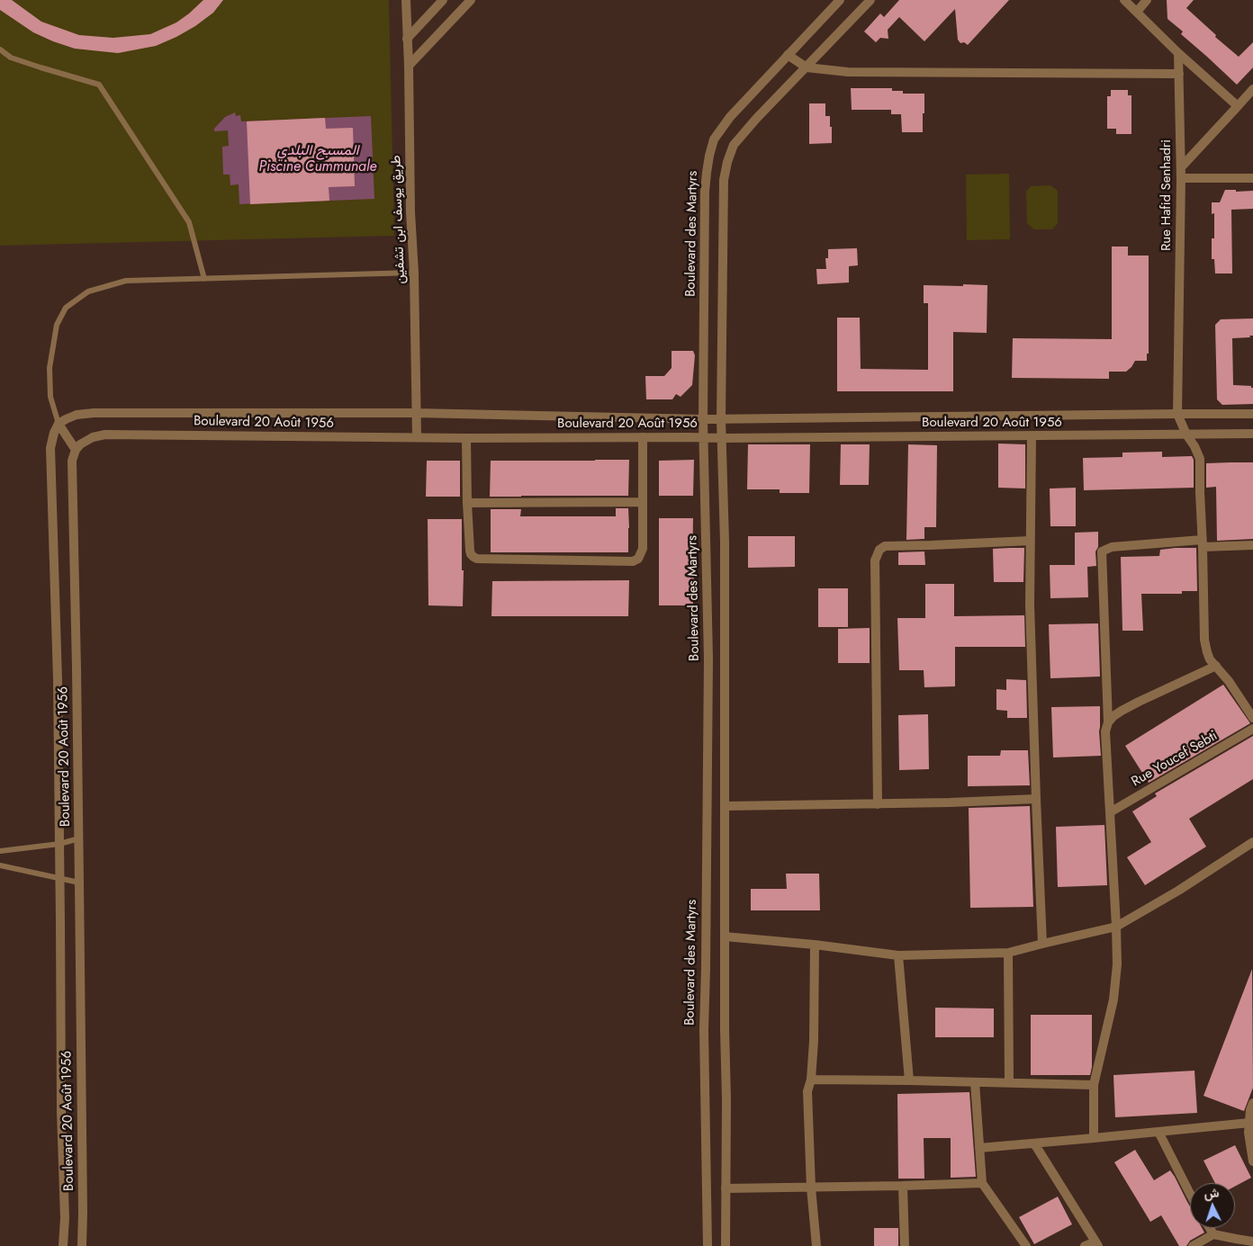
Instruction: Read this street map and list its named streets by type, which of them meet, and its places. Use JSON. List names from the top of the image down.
{
  "streets": {
    "street": [
      "Rue Hafid Senhadri",
      "طريق يوسف ابن تشفين",
      "Boulevard des Martyrs",
      "Boulevard 20 Août 1956",
      "Rue Youcef Sebti"
    ]
  },
  "crossings": [
    ["Rue Hafid Senhadri", "Boulevard 20 Août 1956"],
    ["طريق يوسف ابن تشفين", "Boulevard 20 Août 1956"],
    ["Boulevard des Martyrs", "Boulevard 20 Août 1956"]
  ],
  "water": ["المسبح البلدي Piscine Cummunale"],
  "north": "top"
}
